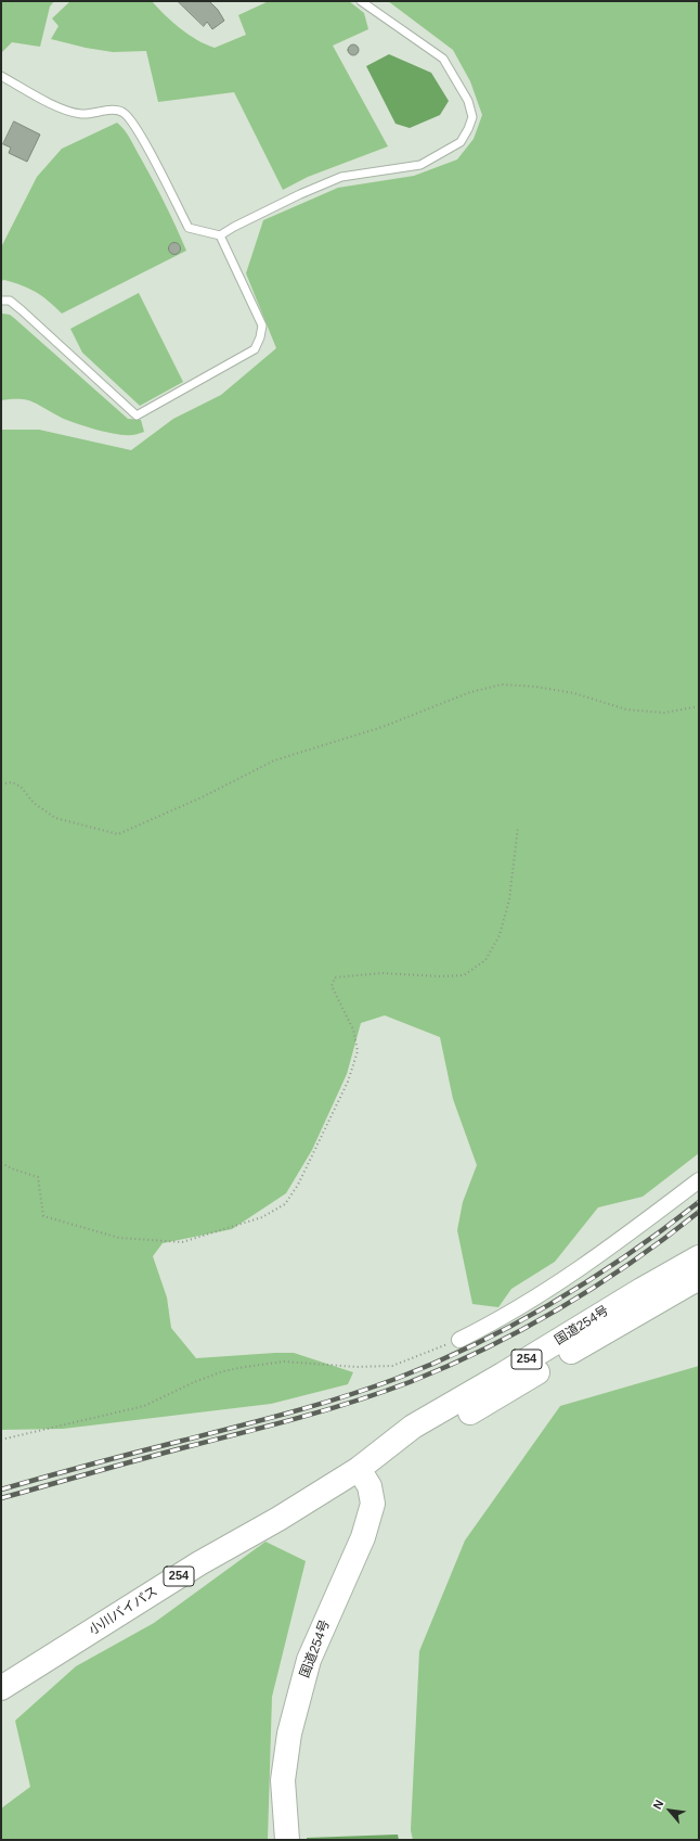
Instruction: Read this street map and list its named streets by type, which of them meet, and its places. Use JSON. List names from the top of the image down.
{
  "streets": {
    "highway": ["国道254号", "254", "小川バイパス"]
  },
  "crossings": [
    ["国道254号", "小川バイパス"]
  ],
  "north": "top left"
}
